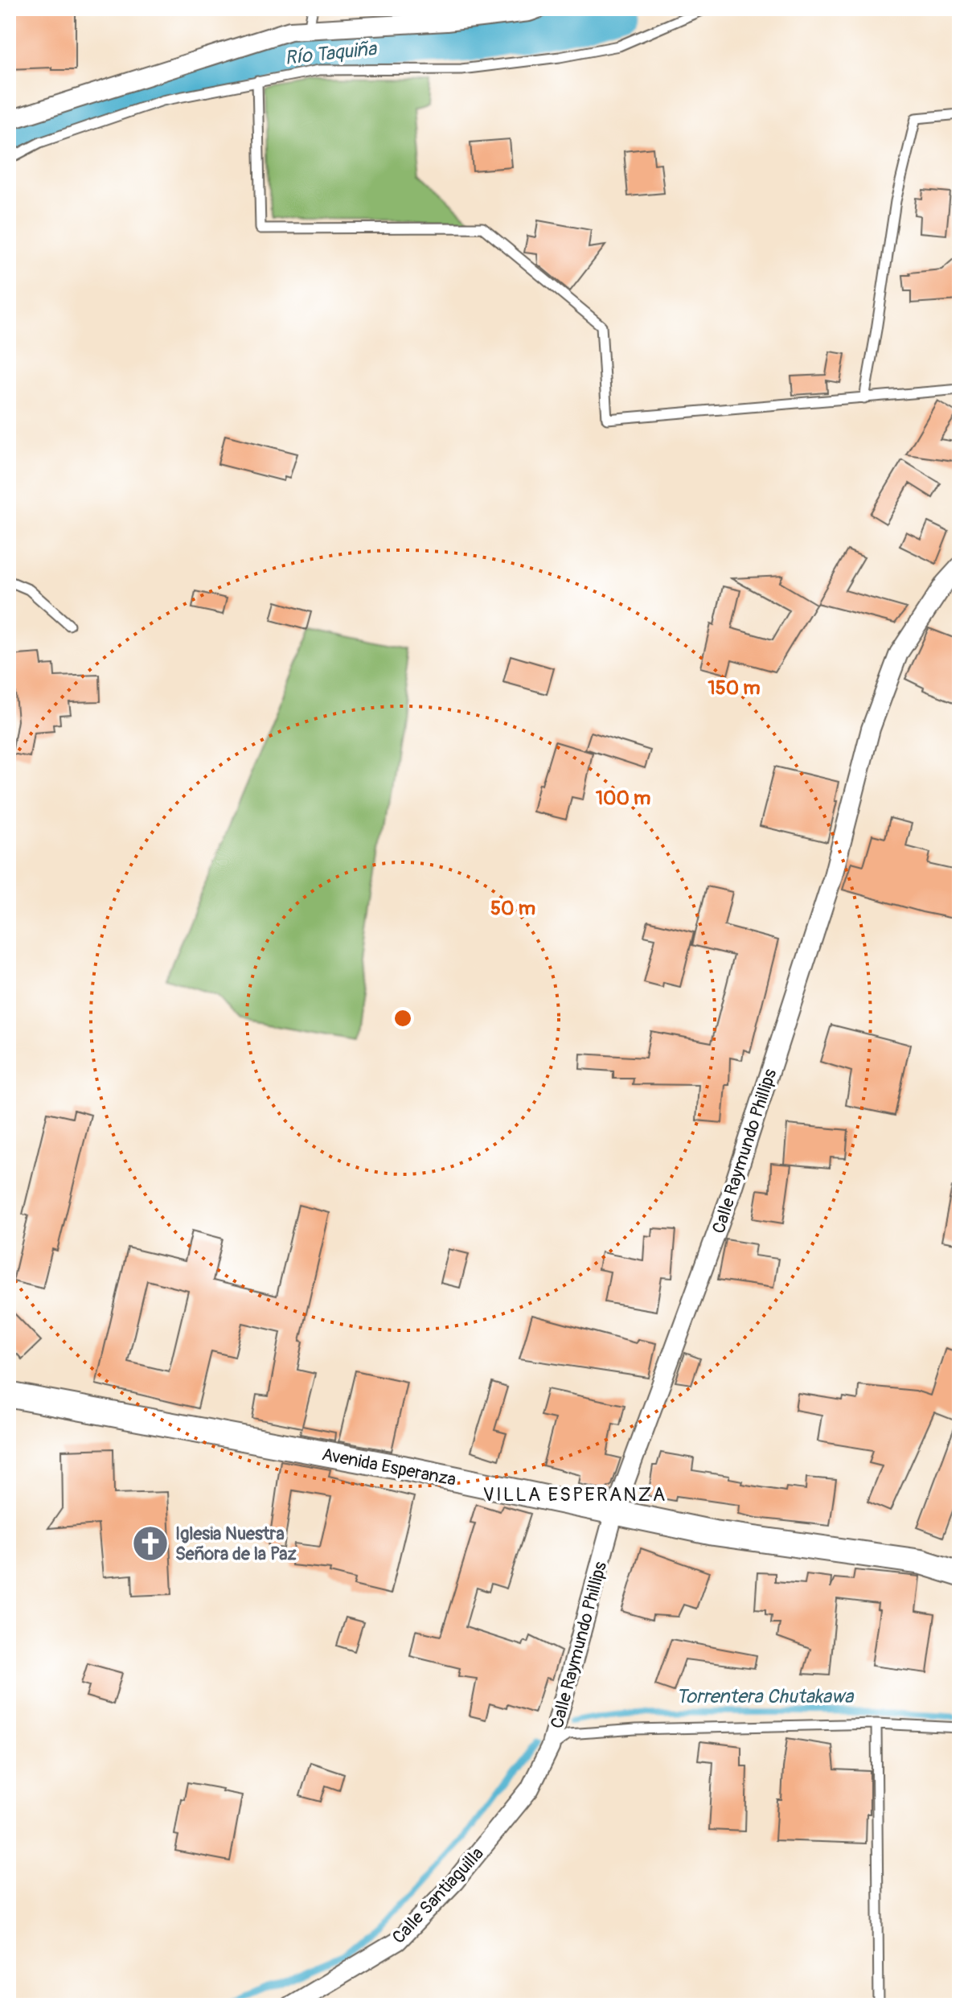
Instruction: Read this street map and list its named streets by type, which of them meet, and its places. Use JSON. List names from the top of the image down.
{
  "streets": {
    "main road": ["Avenida Esperanza"],
    "street": ["Calle Raymundo Phillips", "Calle Santiaguilla"]
  },
  "crossings": [
    ["Calle Raymundo Phillips", "Avenida Esperanza"],
    ["Calle Raymundo Phillips", "Calle Santiaguilla"]
  ],
  "districts": ["VILLA ESPERANZA"],
  "water": ["Río Taquiña", "Torrentera Chutakawa"],
  "places": {
    "church": ["Iglesia Nuestra Señora de la Paz"]
  },
  "rings": ["150 m", "100 m", "50 m"]
}
